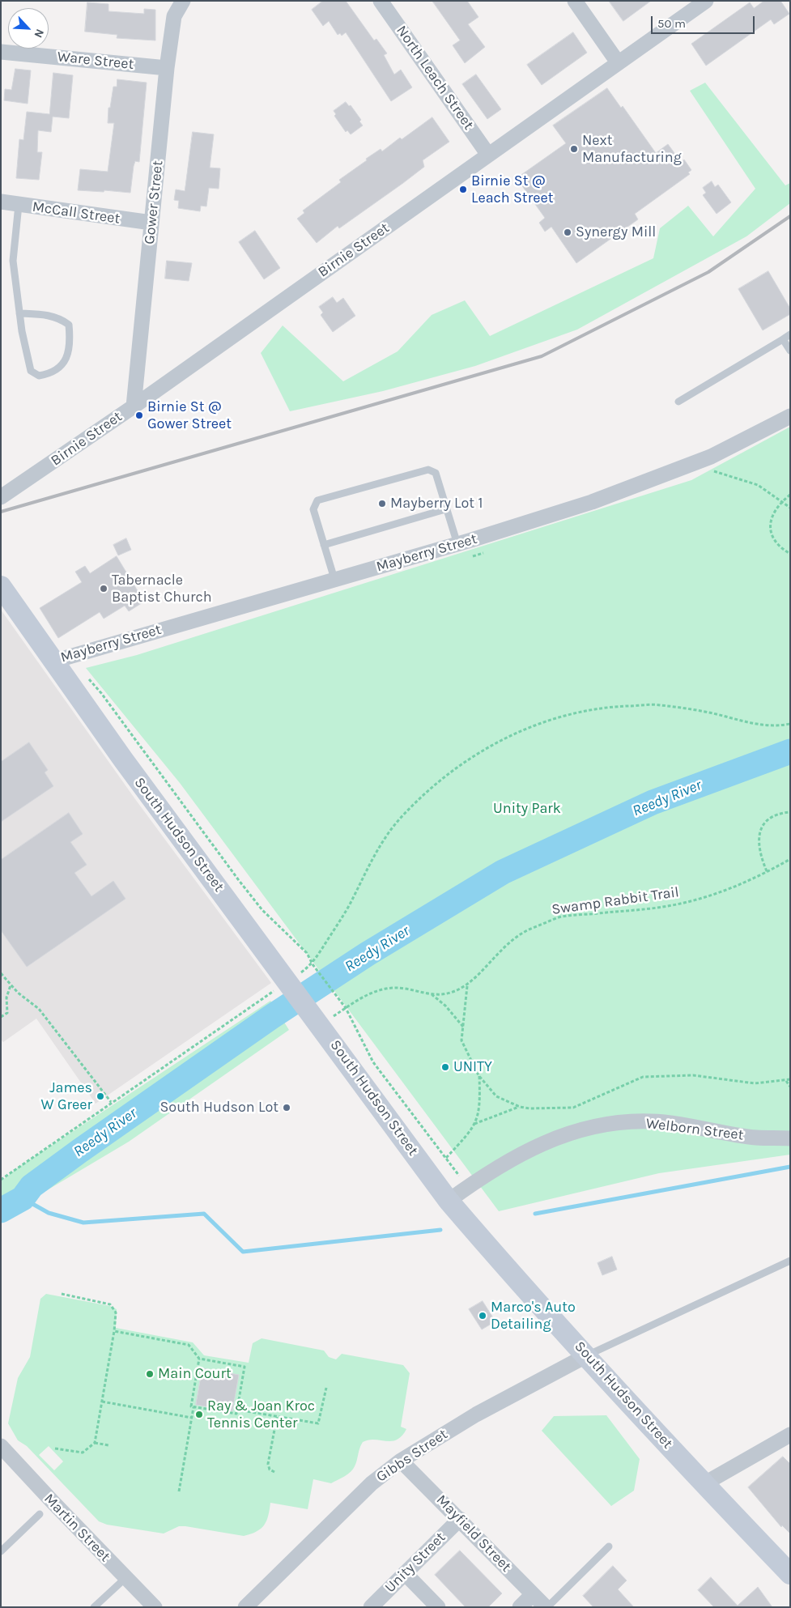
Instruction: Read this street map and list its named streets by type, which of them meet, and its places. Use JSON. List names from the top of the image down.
{
  "streets": {
    "street": [
      "Ware Street",
      "North Leach Street",
      "Gower Street",
      "McCall Street",
      "Birnie Street",
      "Mayberry Street",
      "South Hudson Street",
      "Welborn Street",
      "Gibbs Street",
      "Martin Street",
      "Mayfield Street",
      "Unity Street"
    ],
    "path": ["Swamp Rabbit Trail"]
  },
  "crossings": [
    ["Ware Street", "Gower Street"],
    ["North Leach Street", "Birnie Street"],
    ["Gower Street", "McCall Street"],
    ["Gower Street", "Birnie Street"],
    ["Mayberry Street", "South Hudson Street"],
    ["South Hudson Street", "Swamp Rabbit Trail"],
    ["South Hudson Street", "Welborn Street"],
    ["South Hudson Street", "Gibbs Street"],
    ["Gibbs Street", "Mayfield Street"],
    ["Mayfield Street", "Unity Street"]
  ],
  "water": ["Reedy River"],
  "parks": ["Unity Park"],
  "places": [
    "Next Manufacturing",
    "Birnie St @ Leach Street",
    "Synergy Mill",
    "Birnie St @ Gower Street",
    "Mayberry Lot 1",
    "Tabernacle Baptist Church",
    "UNITY",
    "James W Greer",
    "South Hudson Lot",
    "Marco's Auto Detailing",
    "Main Court",
    "Ray & Joan Kroc Tennis Center"
  ],
  "scale_bar": "50 m",
  "north": "bottom right"
}
